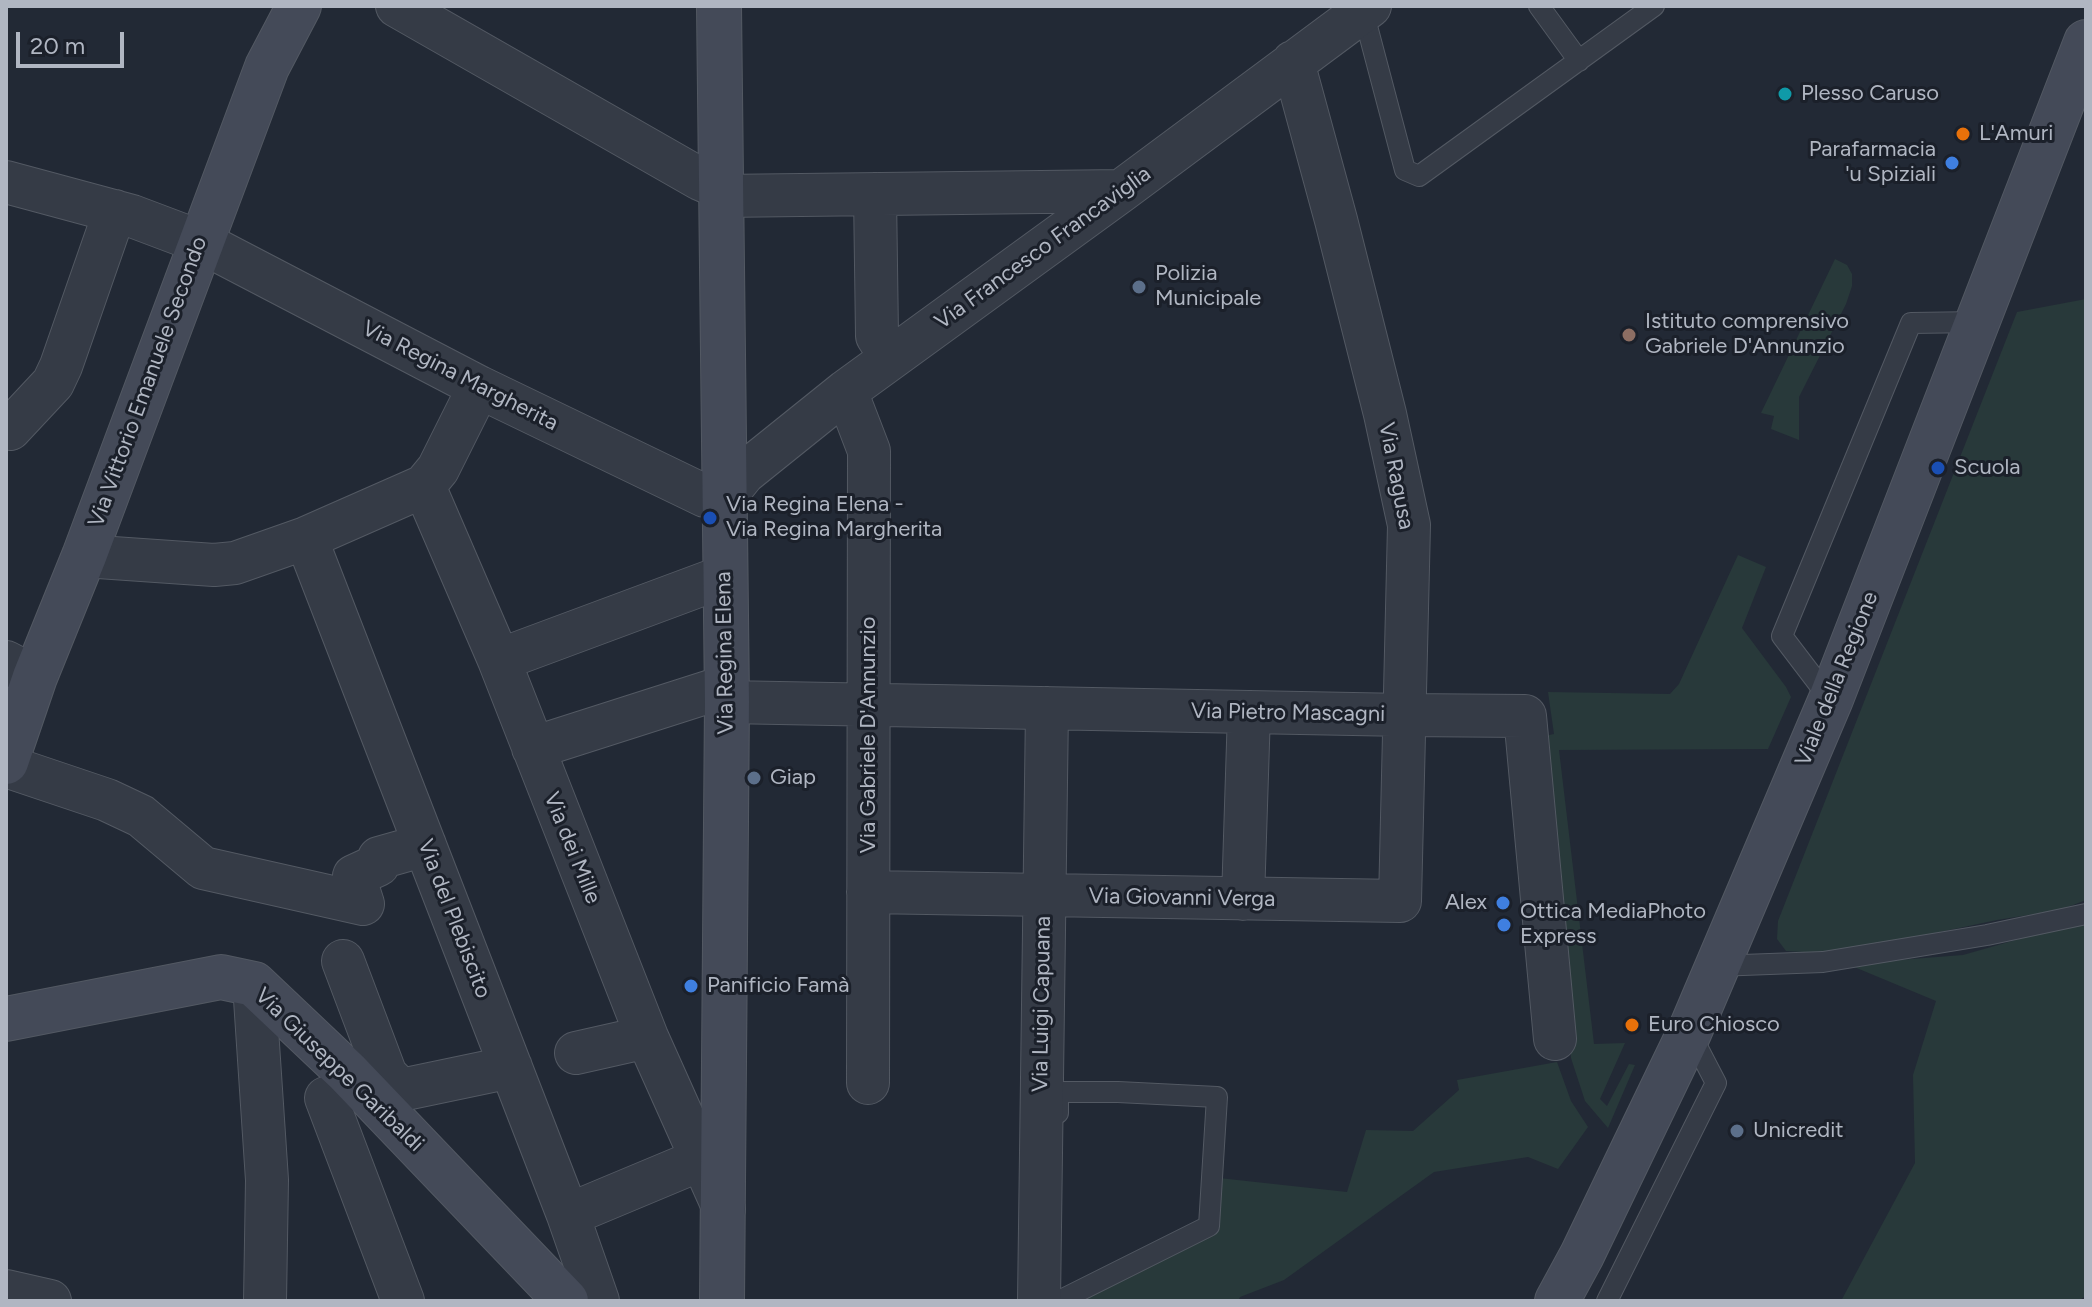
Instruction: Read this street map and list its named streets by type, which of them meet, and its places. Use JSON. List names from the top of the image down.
{
  "streets": {
    "street": [
      "Via Francesco Francaviglia",
      "Via Regina Margherita",
      "Via Vittorio Emanuele Secondo",
      "Via Ragusa",
      "Via Regina Elena",
      "Viale della Regione",
      "Via Pietro Mascagni",
      "Via Gabriele D'Annunzio",
      "Via dei Mille",
      "Via Giovanni Verga",
      "Via del Plebiscito",
      "Via Luigi Capuana",
      "Via Giuseppe Garibaldi"
    ]
  },
  "crossings": [
    ["Via Francesco Francaviglia", "Via Regina Margherita"],
    ["Via Francesco Francaviglia", "Via Ragusa"],
    ["Via Francesco Francaviglia", "Via Regina Elena"],
    ["Via Francesco Francaviglia", "Via Gabriele D'Annunzio"],
    ["Via Regina Margherita", "Via Vittorio Emanuele Secondo"],
    ["Via Regina Margherita", "Via Regina Elena"],
    ["Via Ragusa", "Via Pietro Mascagni"],
    ["Via Ragusa", "Via Giovanni Verga"],
    ["Via Regina Elena", "Via Pietro Mascagni"],
    ["Via Regina Elena", "Via dei Mille"],
    ["Via Pietro Mascagni", "Via Gabriele D'Annunzio"],
    ["Via Pietro Mascagni", "Via dei Mille"],
    ["Via Pietro Mascagni", "Via Luigi Capuana"],
    ["Via Gabriele D'Annunzio", "Via Giovanni Verga"],
    ["Via Giovanni Verga", "Via Luigi Capuana"]
  ],
  "places": [
    "Plesso Caruso",
    "L'Amuri",
    "Parafarmacia 'u Spiziali",
    "Polizia Municipale",
    "Istituto comprensivo Gabriele D'Annunzio",
    "Scuola",
    "Via Regina Elena - Via Regina Margherita",
    "Giap",
    "Alex",
    "Ottica MediaPhoto Express",
    "Panificio Famà",
    "Euro Chiosco",
    "Unicredit"
  ],
  "scale_bar": "20 m"
}
